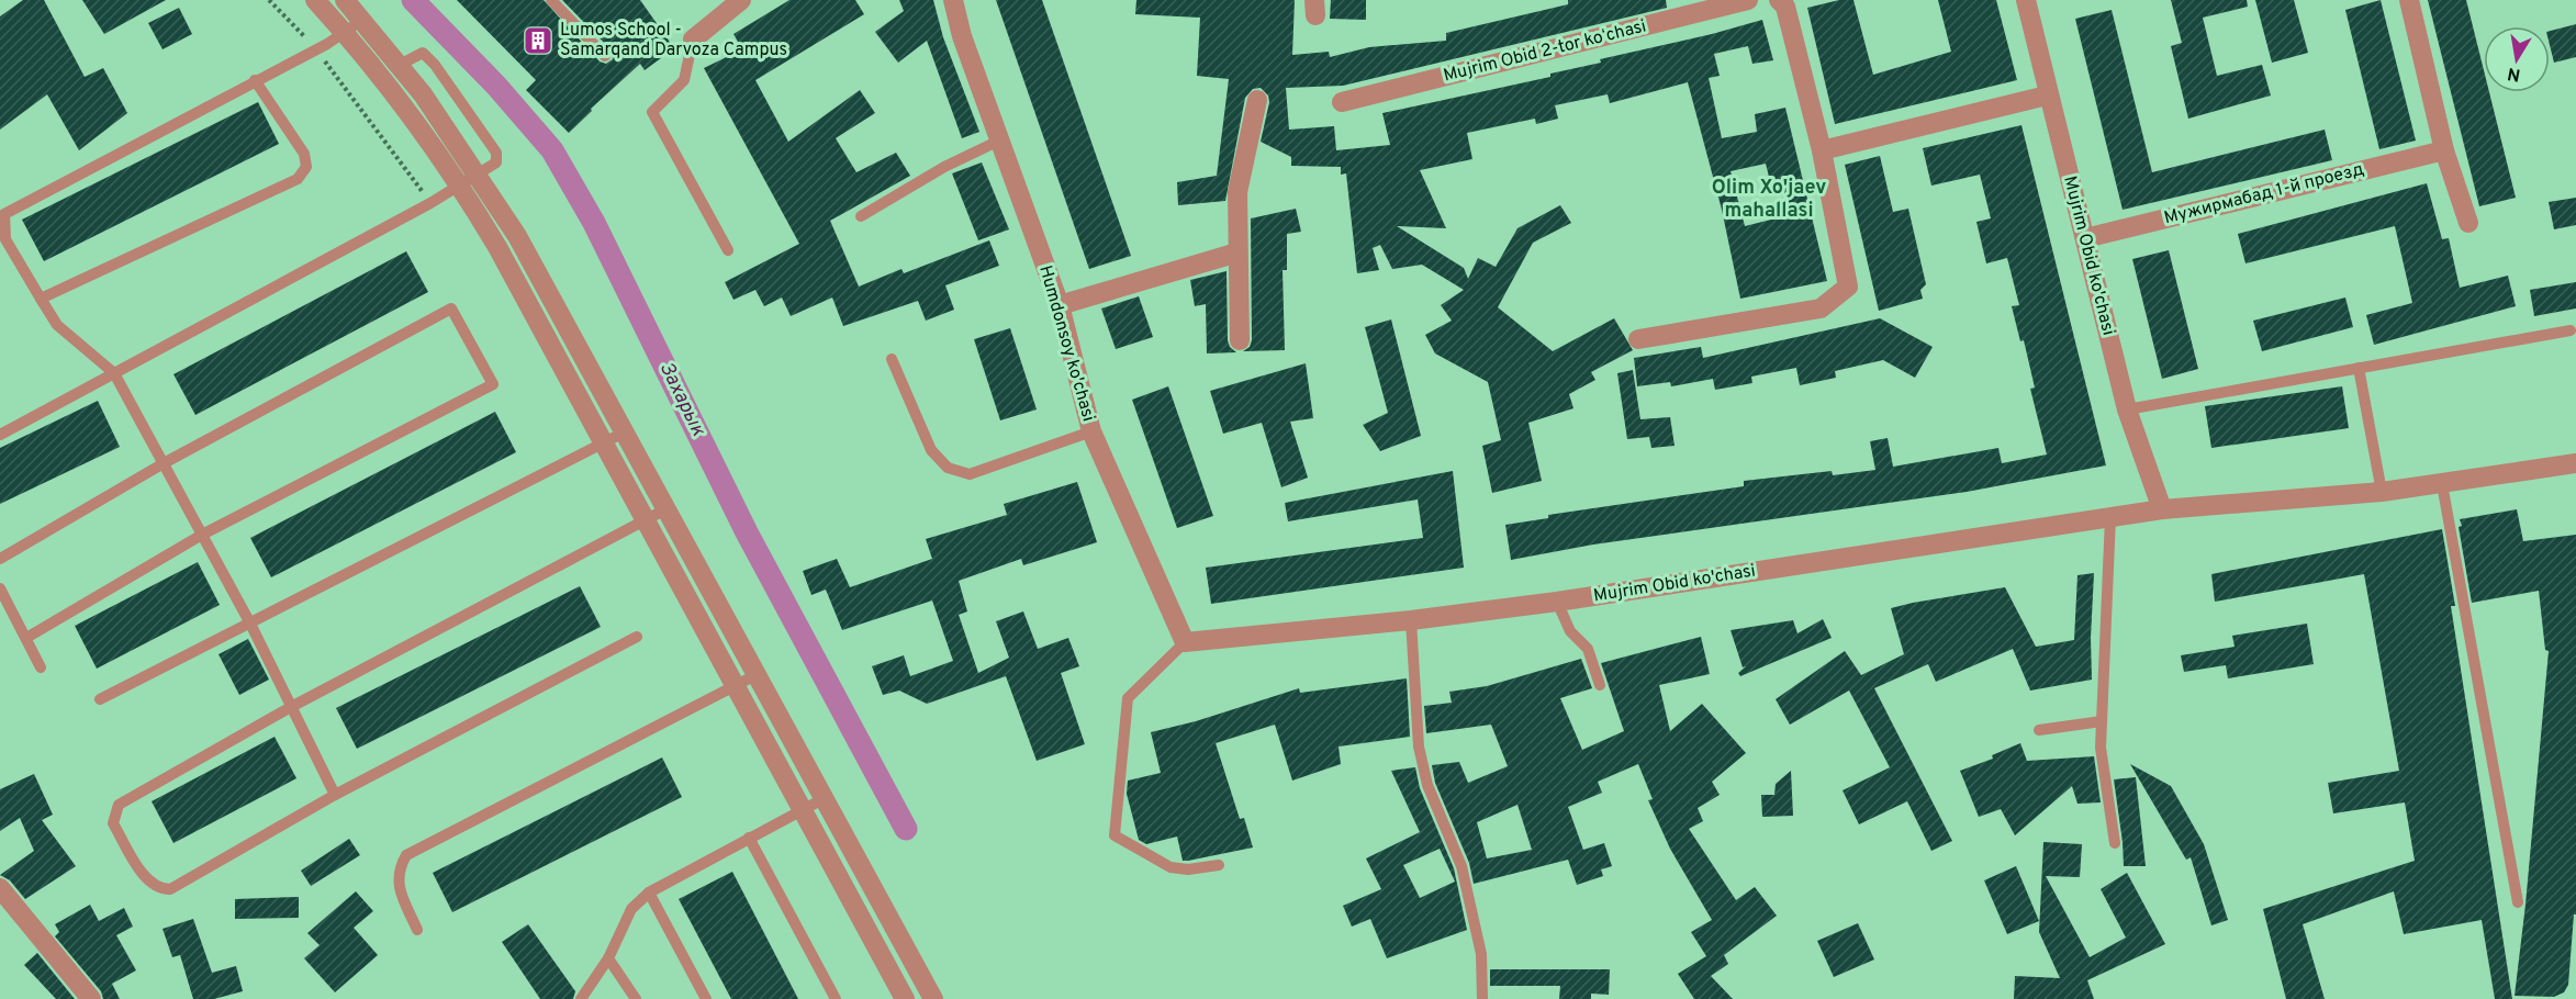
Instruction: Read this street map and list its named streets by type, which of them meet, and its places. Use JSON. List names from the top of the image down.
{
  "streets": {
    "street": [
      "Mujrim Obid 2-tor koʻchasi",
      "Мужирмабад 1-й проезд",
      "Mujrim Obid ko'chasi",
      "Humdonsoy ko'chasi"
    ]
  },
  "crossings": [
    ["Мужирмабад 1-й проезд", "Mujrim Obid ko'chasi"],
    ["Mujrim Obid ko'chasi", "Humdonsoy ko'chasi"]
  ],
  "districts": ["Olim Xo'jaev mahallasi"],
  "water": ["Захарык"],
  "places": {
    "building": ["Lumos School - Samarqand Darvoza Campus"]
  },
  "north": "bottom"
}
